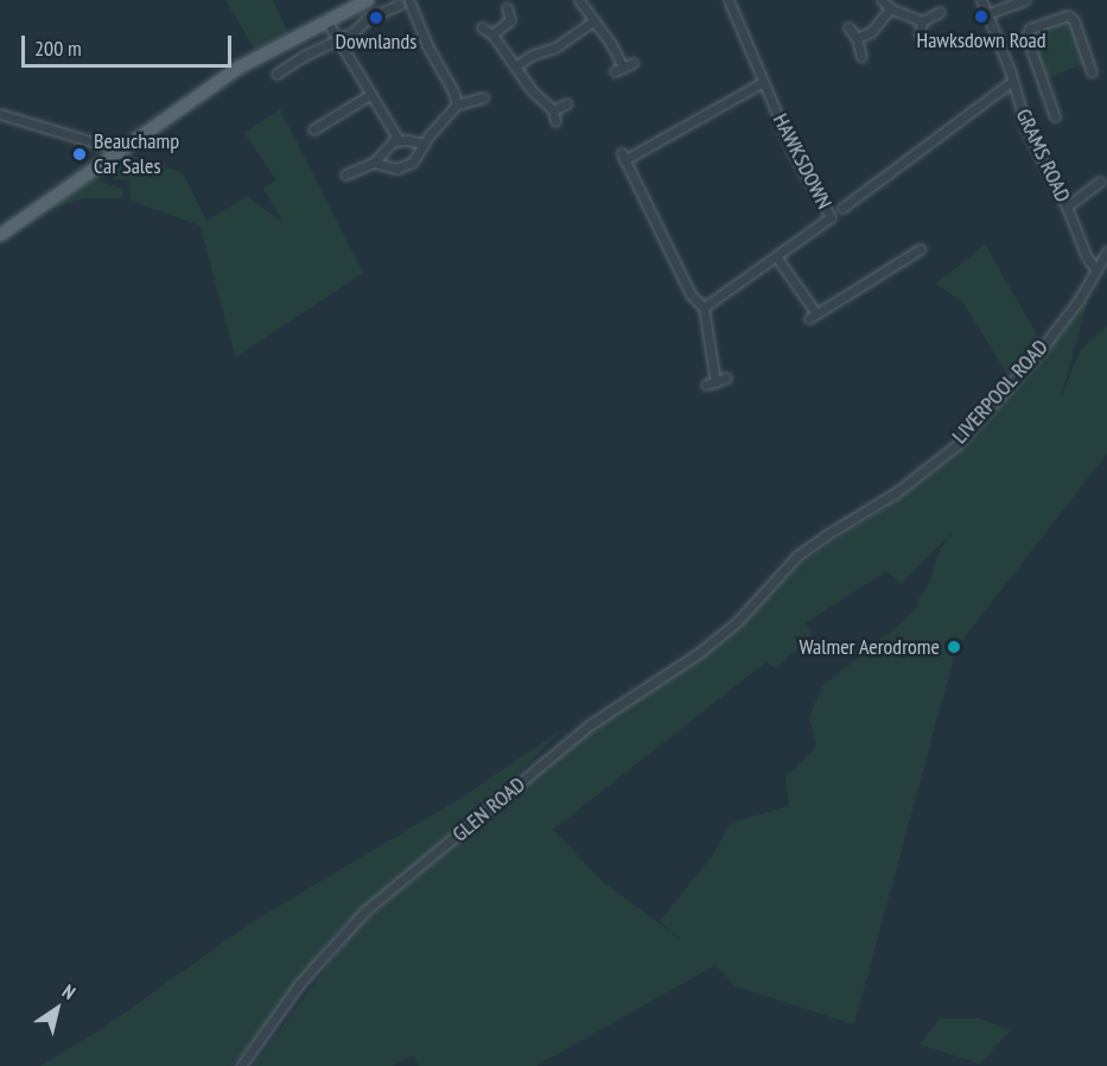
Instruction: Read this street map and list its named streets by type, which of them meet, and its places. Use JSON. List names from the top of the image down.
{
  "streets": {
    "street": [
      "GRAMS ROAD",
      "HAWKSDOWN",
      "LIVERPOOL ROAD",
      "GLEN ROAD"
    ]
  },
  "crossings": [
    ["GRAMS ROAD", "LIVERPOOL ROAD"],
    ["LIVERPOOL ROAD", "GLEN ROAD"]
  ],
  "places": [
    "Hawksdown Road",
    "Downlands",
    "Beauchamp Car Sales",
    "Walmer Aerodrome"
  ],
  "scale_bar": "200 m",
  "north": "top right"
}
